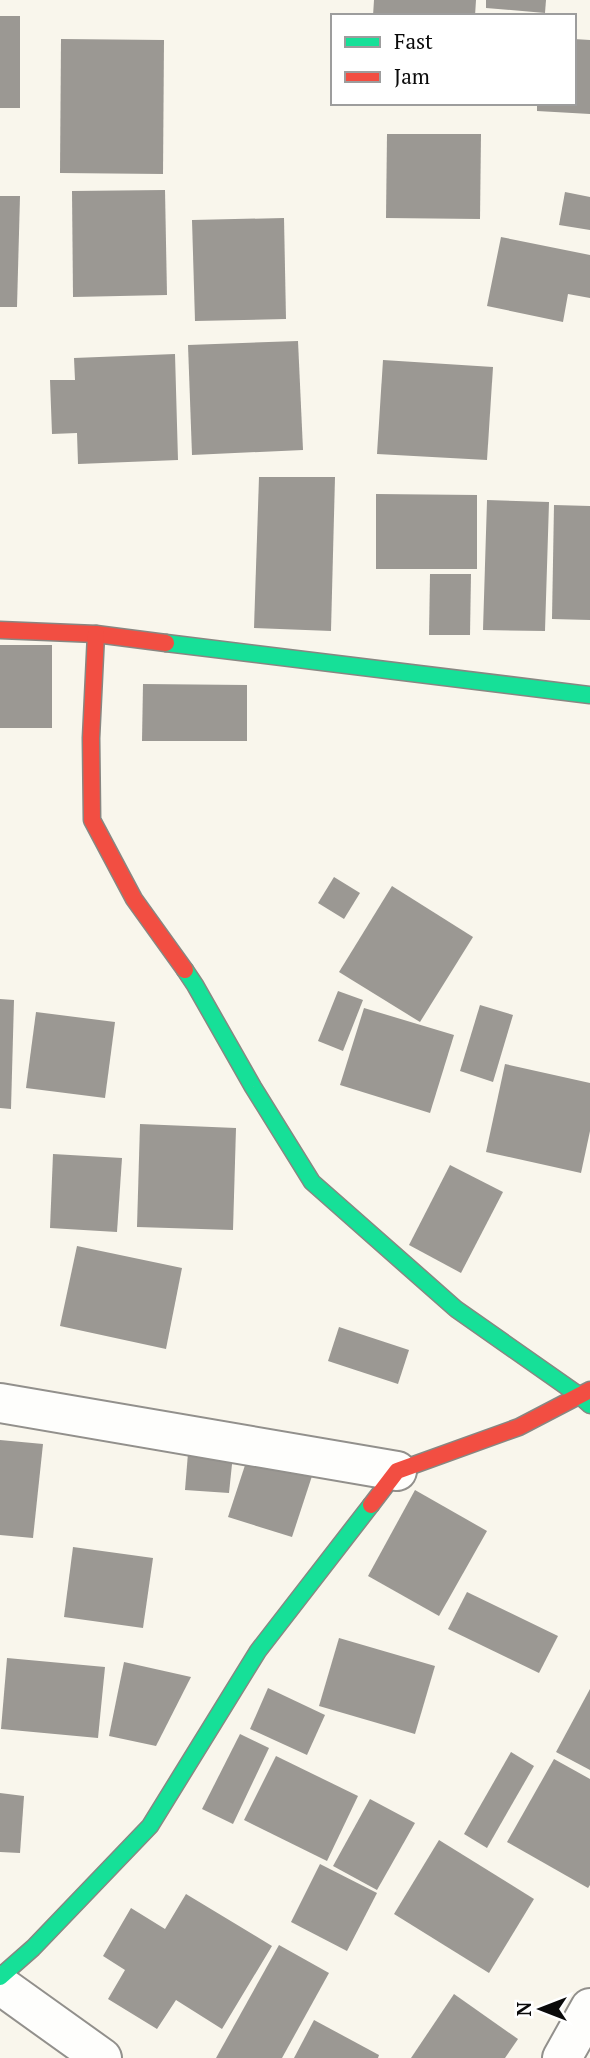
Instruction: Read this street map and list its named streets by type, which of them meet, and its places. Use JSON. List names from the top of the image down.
{
  "legend": ["Fast", "Jam"],
  "north": "left"
}
